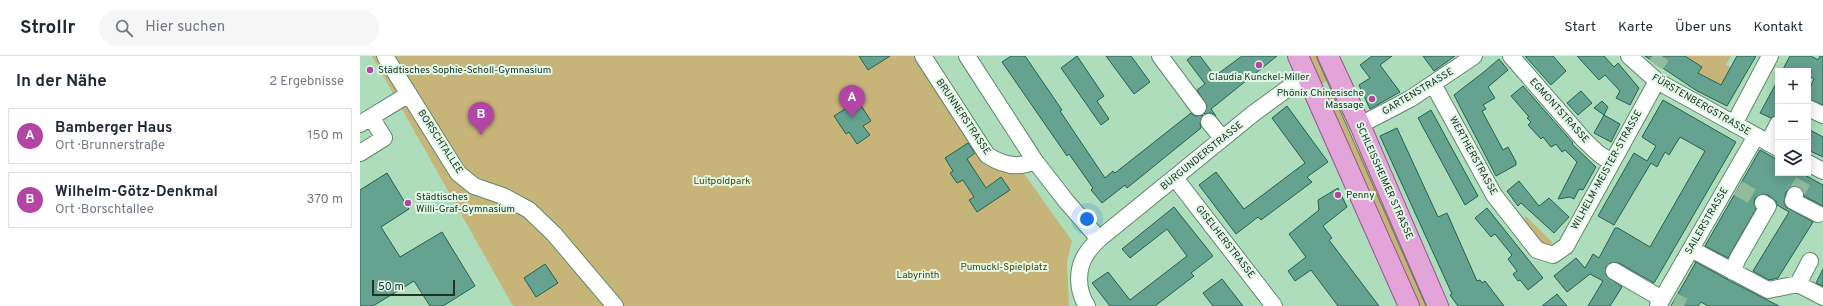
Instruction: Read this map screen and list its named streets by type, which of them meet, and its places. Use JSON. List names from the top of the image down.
{
  "streets": {
    "main road": ["SCHLEISSHEIMER STRASSE"],
    "street": [
      "GARTENSTRASSE",
      "FÜRSTENBERGSTRASSE",
      "EGMONTSTRASSE",
      "BRUNNERSTRASSE",
      "BORSCHTALLEE",
      "BURGUNDERSTRASSE",
      "WERTHERSTRASSE",
      "WILHELM-MEISTER-STRASSE",
      "SAILERSTRASSE",
      "GISELHERSTRASSE"
    ]
  },
  "crossings": [
    ["GARTENSTRASSE", "WERTHERSTRASSE"],
    ["GARTENSTRASSE", "SCHLEISSHEIMER STRASSE"],
    ["FÜRSTENBERGSTRASSE", "WILHELM-MEISTER-STRASSE"],
    ["FÜRSTENBERGSTRASSE", "SAILERSTRASSE"],
    ["EGMONTSTRASSE", "WILHELM-MEISTER-STRASSE"],
    ["BURGUNDERSTRASSE", "GISELHERSTRASSE"],
    ["WERTHERSTRASSE", "WILHELM-MEISTER-STRASSE"]
  ],
  "parks": ["Luitpoldpark", "Pumuckl-Spielplatz", "Labyrinth"],
  "places": [
    "Claudia Kunckel-Miller",
    "Städtisches Sophie-Scholl-Gymnasium",
    "Phönix Chinesische Massage",
    "Penny",
    "Städtisches Willi-Graf-Gymnasium"
  ],
  "scale_bar": "50 m",
  "page": {
    "header": "Strollr",
    "search": "Hier suchen",
    "nav": [
      "Start",
      "Karte",
      "Über uns",
      "Kontakt"
    ],
    "heading": ["In der Nähe", "2 Ergebnisse"],
    "map_buttons": ["+", "−"],
    "pins": ["A", "B"],
    "list": [
      {
        "mark": "A",
        "name": "Bamberger Haus",
        "note": "Ort · Brunnerstraße",
        "value": "150 m"
      },
      {
        "mark": "B",
        "name": "Wilhelm-Götz-Denkmal",
        "note": "Ort · Borschtallee",
        "value": "370 m"
      }
    ],
    "scale": "50 m"
  }
}
